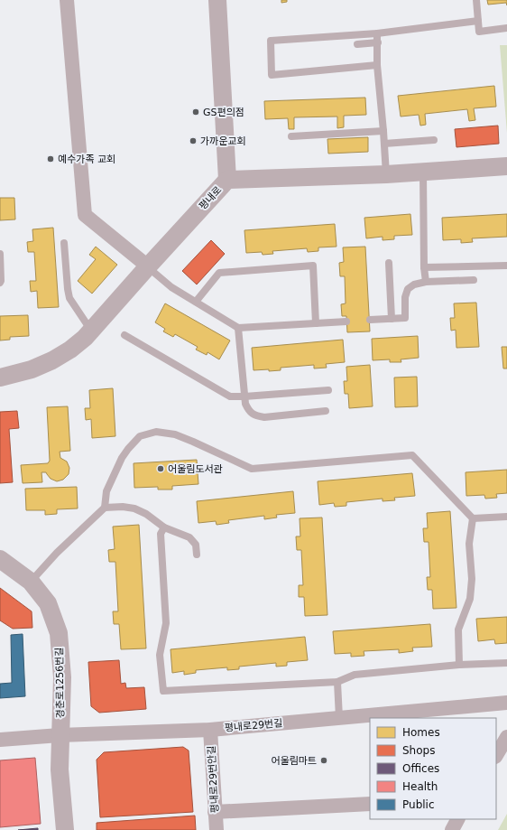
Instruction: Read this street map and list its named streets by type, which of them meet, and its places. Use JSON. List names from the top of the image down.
{
  "streets": {
    "street": [
      "평내로",
      "경춘로1256번길",
      "평내로29번길",
      "평내로29번안길"
    ]
  },
  "crossings": [
    ["경춘로1256번길", "평내로29번길"],
    ["평내로29번길", "평내로29번안길"]
  ],
  "places": [
    "GS편의점",
    "가까운교회",
    "예수가족 교회",
    "어울림도서관",
    "어울림마트"
  ],
  "legend": [
    "Homes",
    "Shops",
    "Offices",
    "Health",
    "Public"
  ]
}
